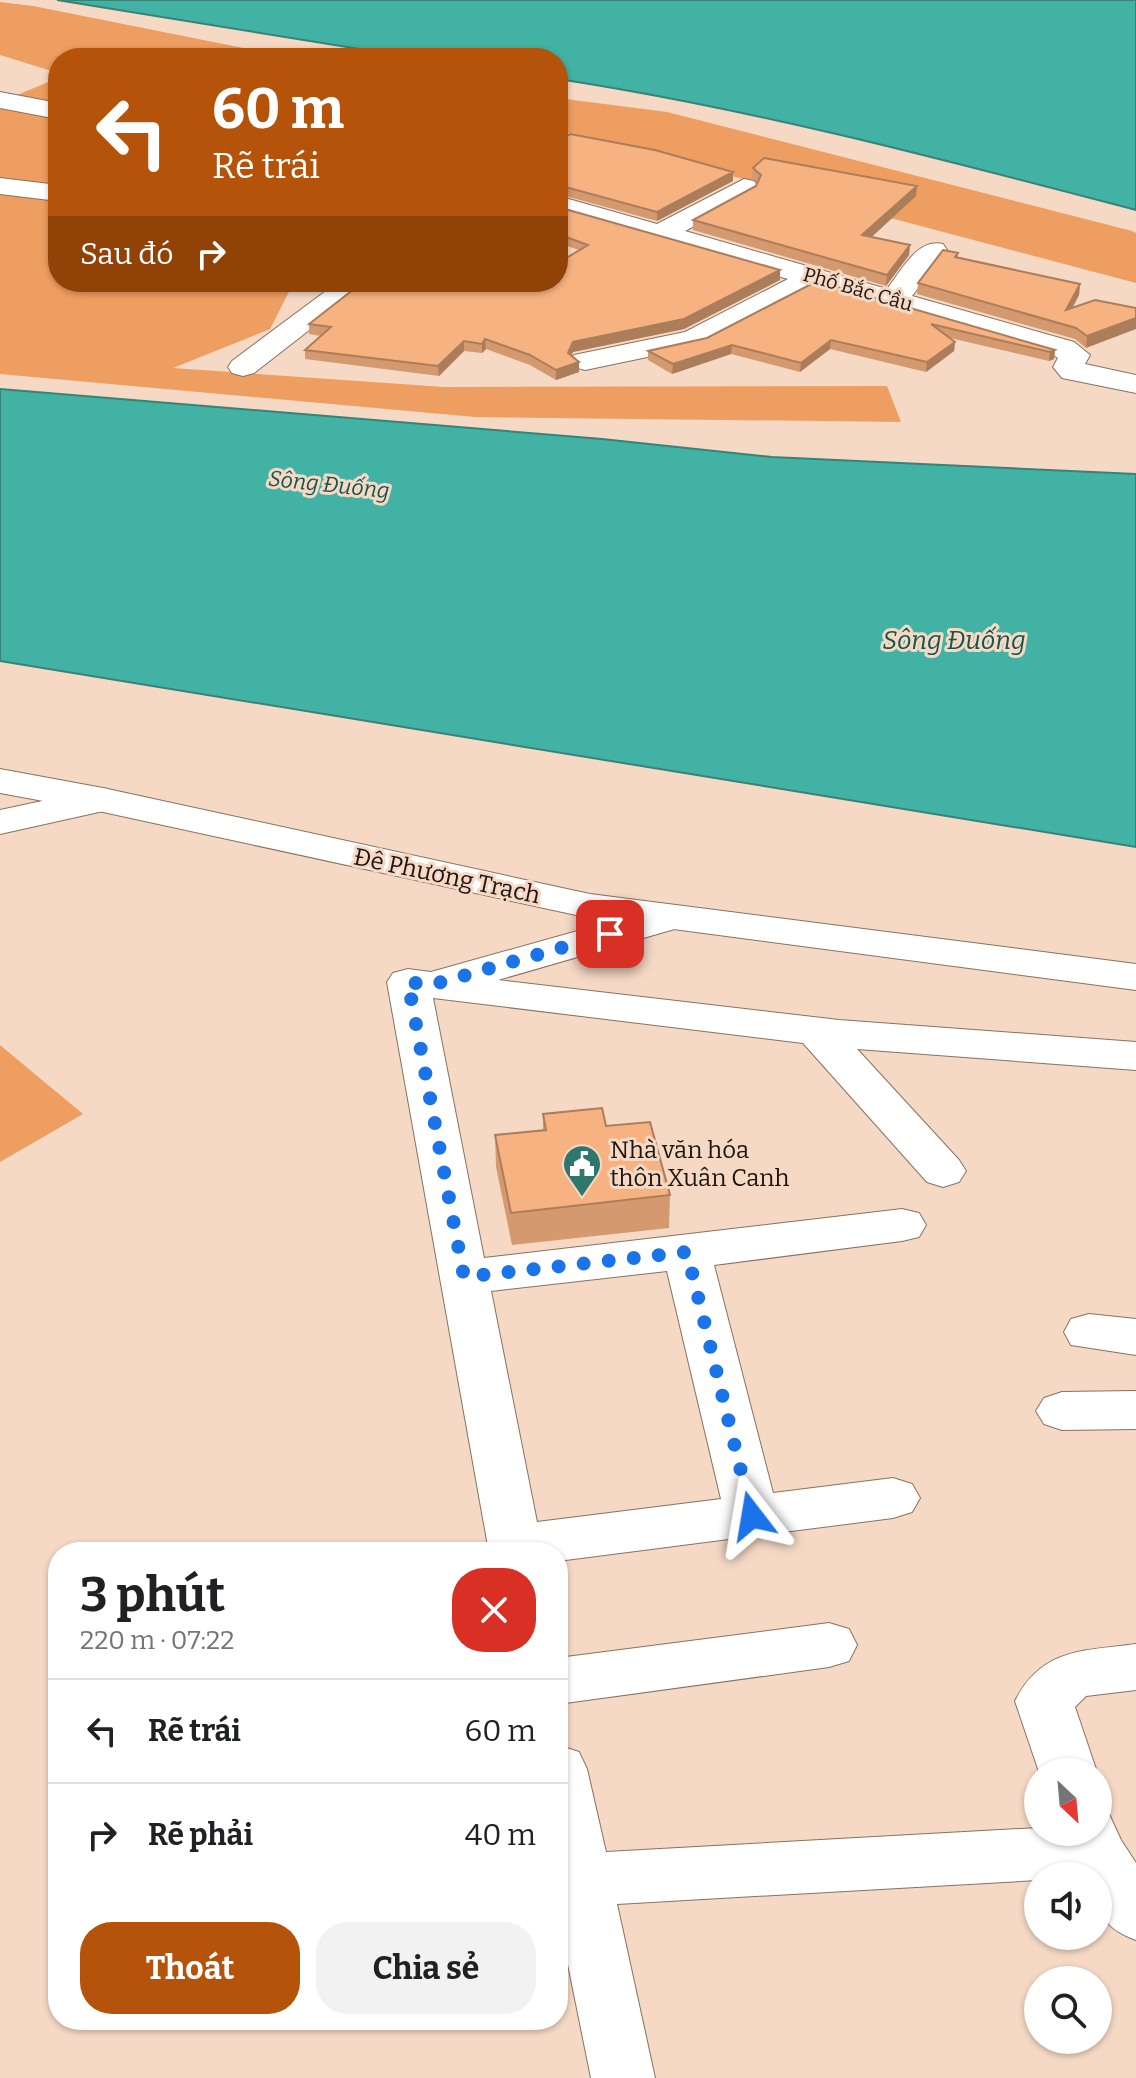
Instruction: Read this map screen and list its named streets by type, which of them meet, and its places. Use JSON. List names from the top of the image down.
{
  "streets": {
    "street": ["Phố Bắc Cầu", "Đê Phương Trạch"]
  },
  "water": ["Sông Đuống"],
  "places": {
    "public building": ["Nhà văn hóa thôn Xuân Canh"]
  },
  "north": "bottom right",
  "page": {
    "turn": ["60 m", "Rẽ trái"],
    "then": "Sau đó",
    "heading": ["3 phút", "220 m · 07:22"],
    "list": [
      {
        "name": "Rẽ trái",
        "value": "60 m"
      },
      {
        "name": "Rẽ phải",
        "value": "40 m"
      }
    ],
    "buttons": ["Thoát", "Chia sẻ"]
  }
}
